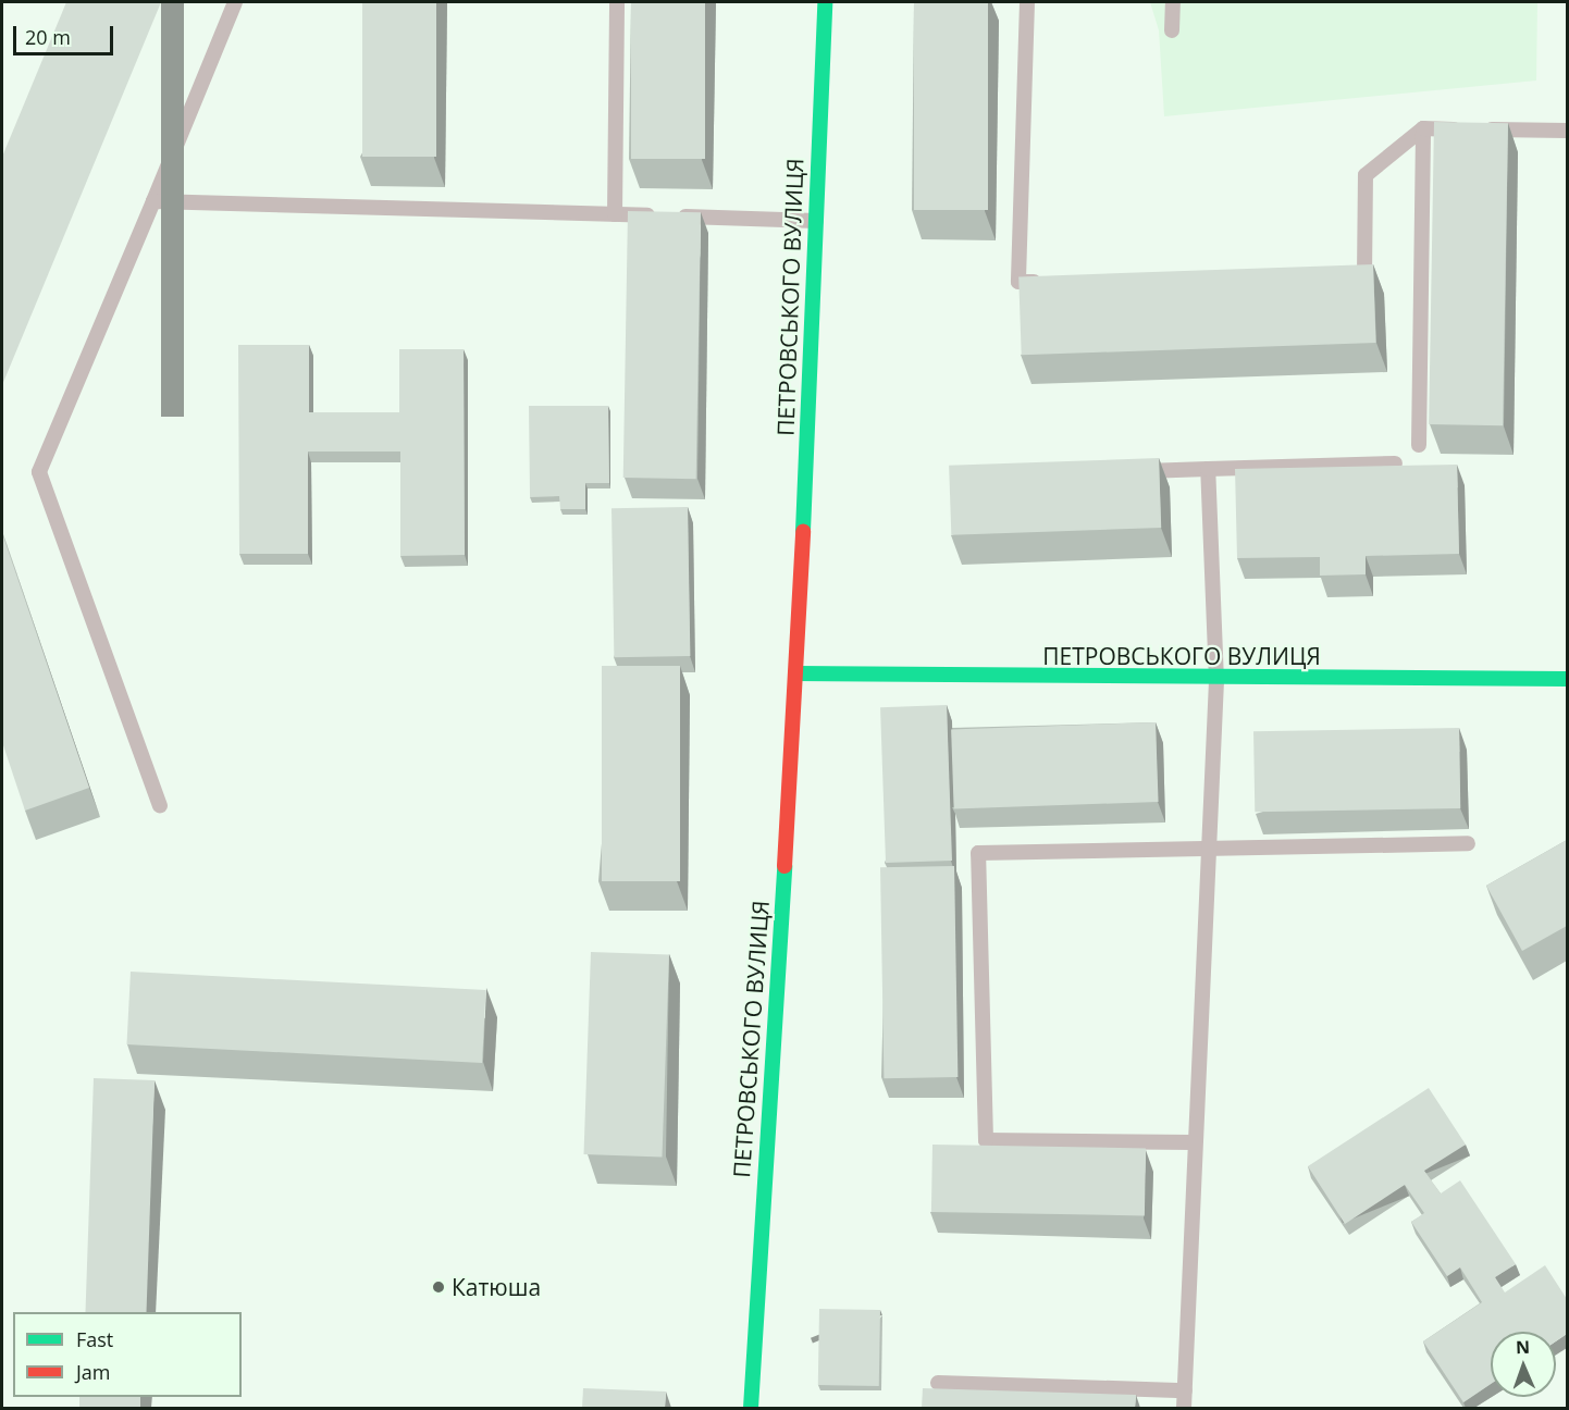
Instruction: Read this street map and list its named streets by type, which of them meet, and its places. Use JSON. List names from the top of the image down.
{
  "streets": {
    "main road": ["ПЕТРОВСЬКОГО ВУЛИЦЯ"]
  },
  "places": ["Катюша"],
  "legend": ["Fast", "Jam"],
  "scale_bar": "20 m",
  "north": "top"
}
